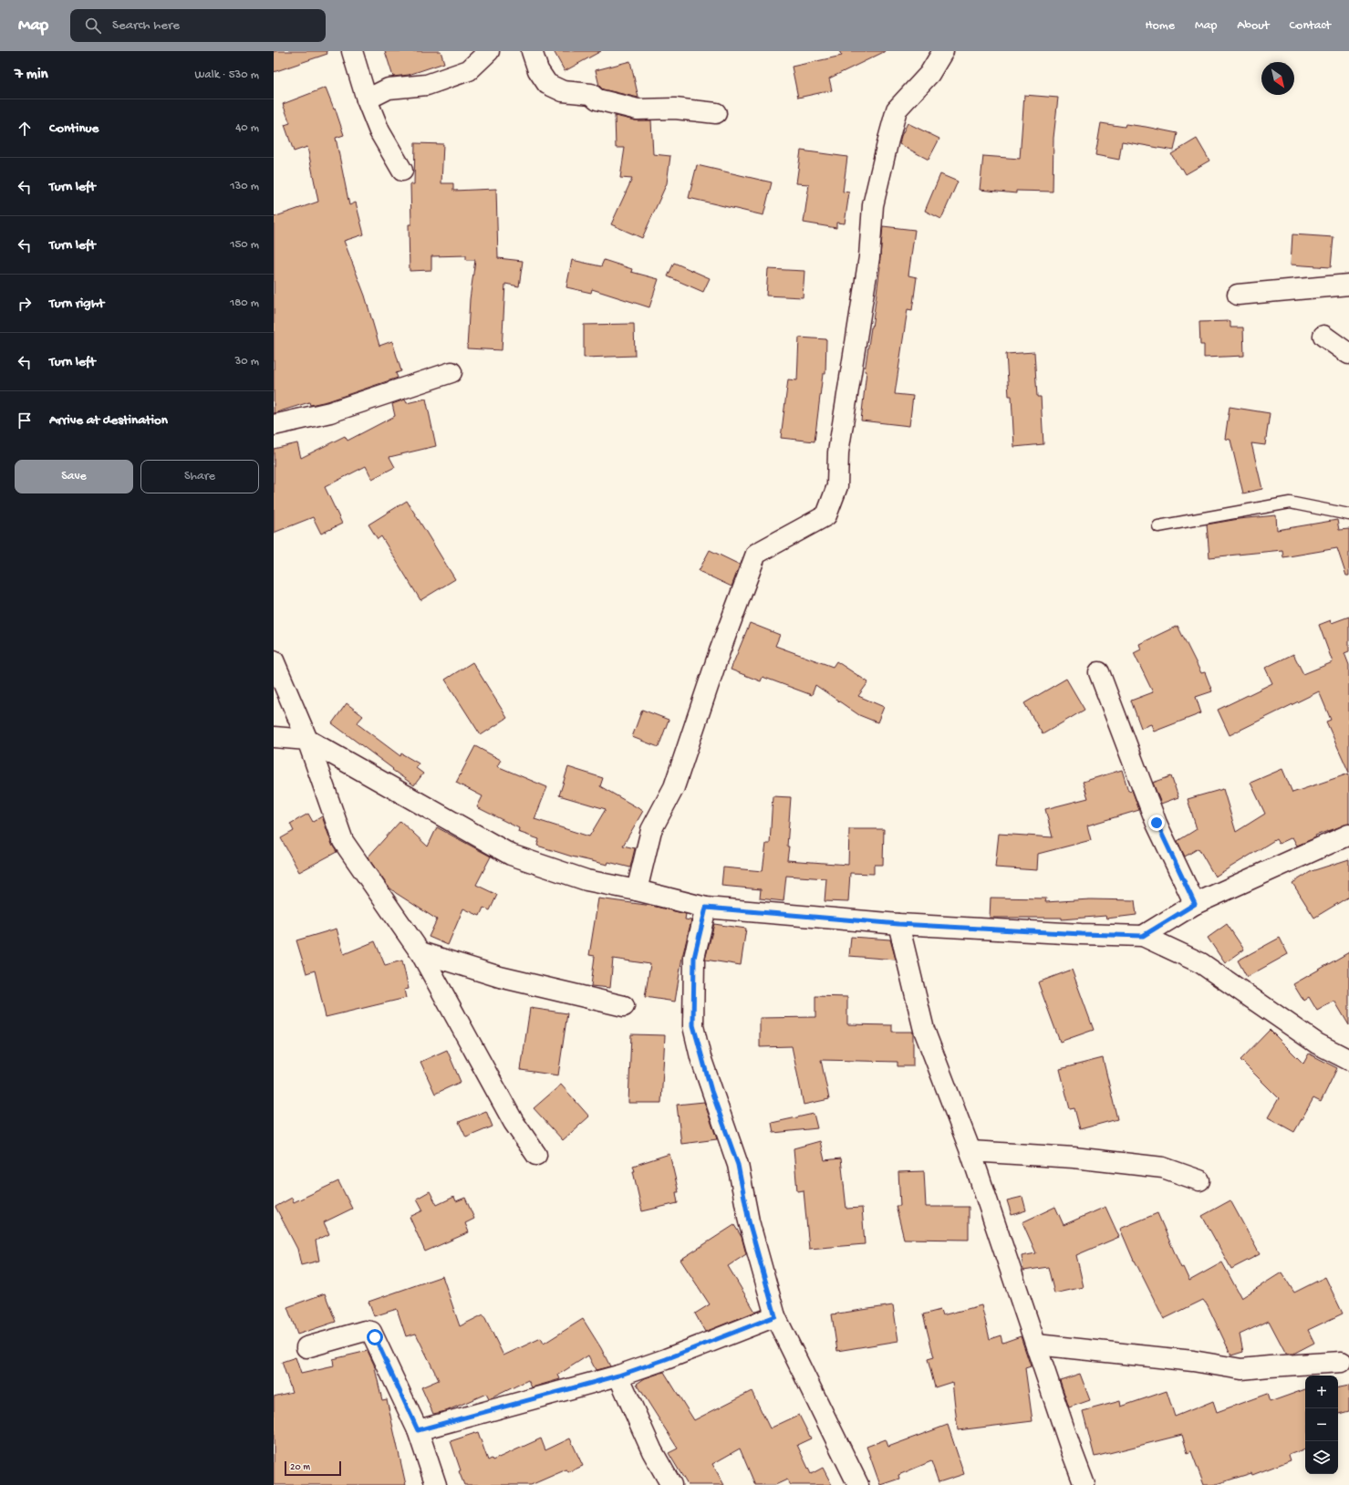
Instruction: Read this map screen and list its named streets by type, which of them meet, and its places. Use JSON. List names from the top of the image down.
{
  "scale_bar": "20 m",
  "north": "bottom right",
  "page": {
    "header": "Map",
    "search": "Search here",
    "nav": [
      "Home",
      "Map",
      "About",
      "Contact"
    ],
    "heading": ["7 min", "Walk · 530 m"],
    "list": [
      ["Continue", "40 m"],
      ["Turn left", "130 m"],
      ["Turn left", "150 m"],
      ["Turn right", "180 m"],
      ["Turn left", "30 m"],
      "Arrive at destination"
    ],
    "buttons": ["Save", "Share"],
    "map_buttons": ["+", "−"],
    "scale": "20 m"
  }
}
